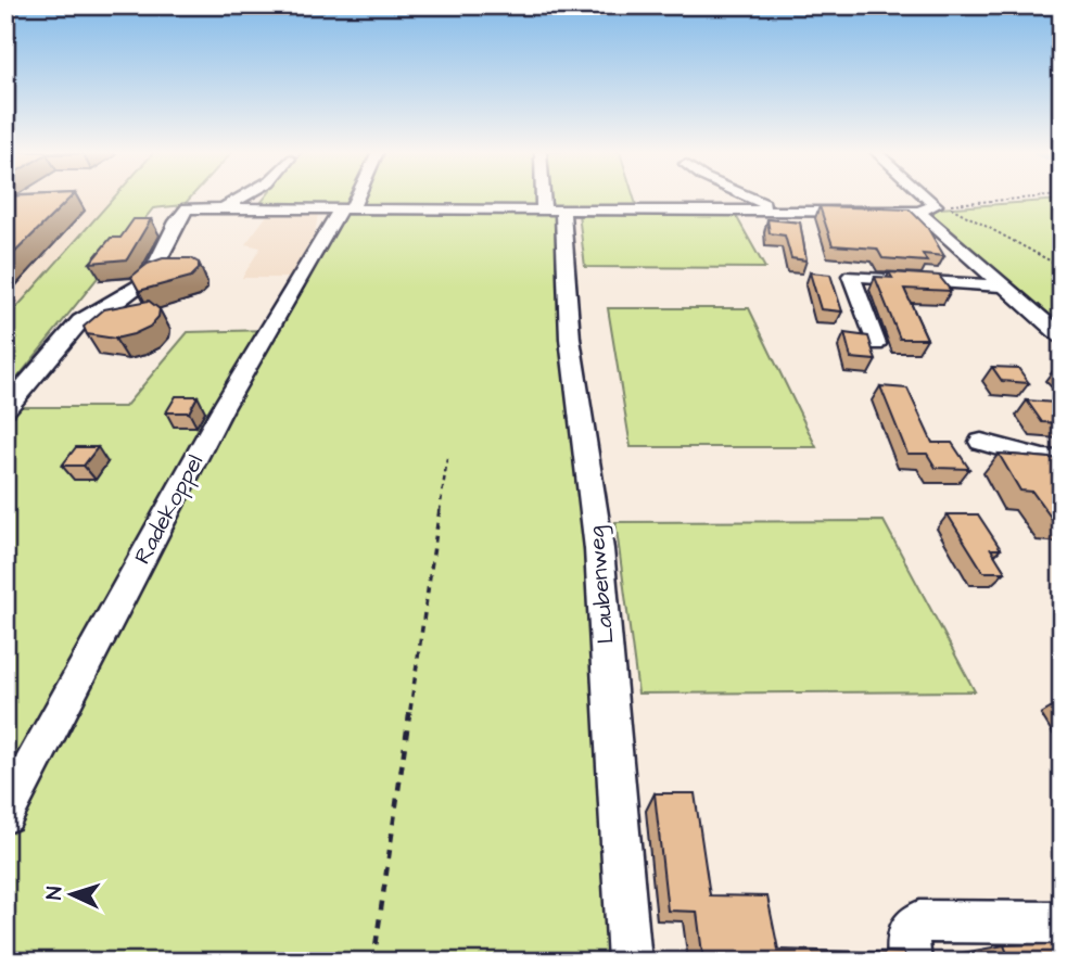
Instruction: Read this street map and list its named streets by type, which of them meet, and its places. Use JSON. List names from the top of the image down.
{
  "streets": {
    "street": ["Radekoppel", "Laubenweg"]
  },
  "north": "left"
}
